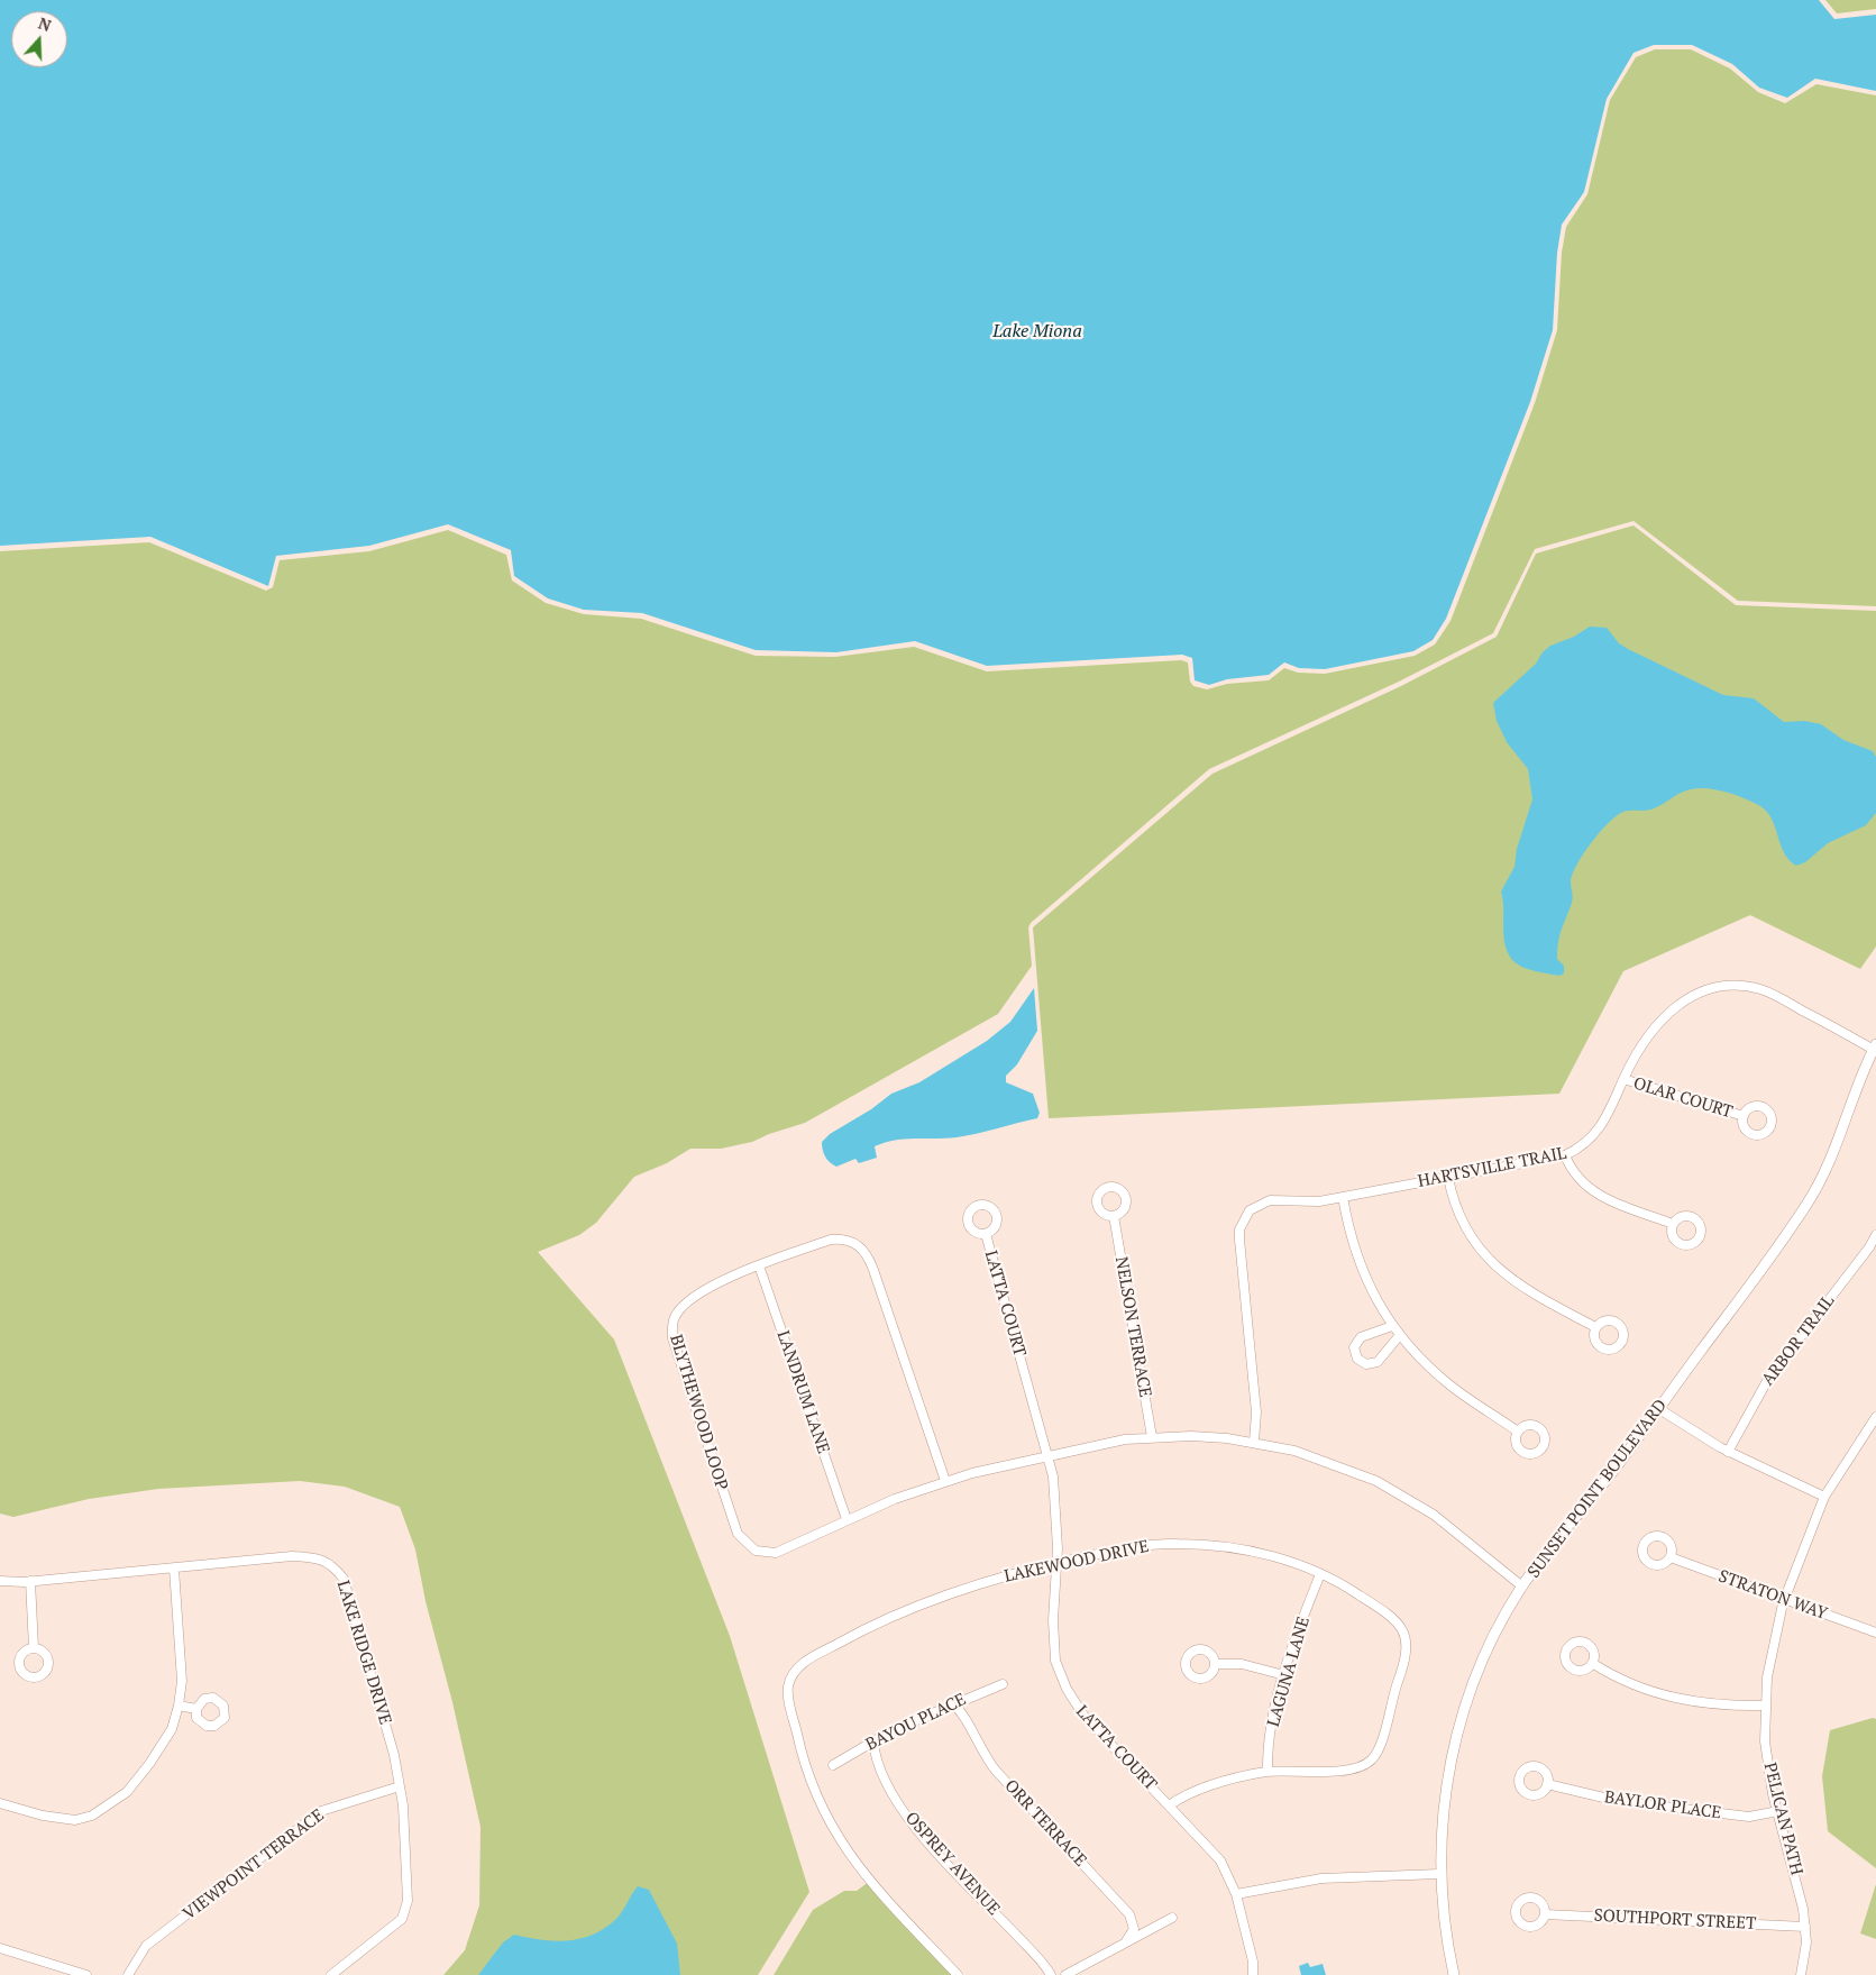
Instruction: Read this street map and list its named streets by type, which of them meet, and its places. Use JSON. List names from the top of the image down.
{
  "streets": {
    "street": [
      "OLAR COURT",
      "HARTSVILLE TRAIL",
      "LATTA COURT",
      "NELSON TERRACE",
      "ARBOR TRAIL",
      "LANDRUM LANE",
      "BLYTHEWOOD LOOP",
      "SUNSET POINT BOULEVARD",
      "LAKEWOOD DRIVE",
      "STRATON WAY",
      "LAKE RIDGE DRIVE",
      "LAGUNA LANE",
      "BAYOU PLACE",
      "BAYLOR PLACE",
      "PELICAN PATH",
      "ORR TERRACE",
      "OSPREY AVENUE",
      "VIEWPOINT TERRACE",
      "SOUTHPORT STREET"
    ]
  },
  "crossings": [
    ["OLAR COURT", "HARTSVILLE TRAIL"],
    ["HARTSVILLE TRAIL", "BLYTHEWOOD LOOP"],
    ["HARTSVILLE TRAIL", "SUNSET POINT BOULEVARD"],
    ["LATTA COURT", "BLYTHEWOOD LOOP"],
    ["LATTA COURT", "LAKEWOOD DRIVE"],
    ["NELSON TERRACE", "BLYTHEWOOD LOOP"],
    ["LANDRUM LANE", "BLYTHEWOOD LOOP"],
    ["BLYTHEWOOD LOOP", "SUNSET POINT BOULEVARD"],
    ["LAKEWOOD DRIVE", "LAGUNA LANE"],
    ["STRATON WAY", "PELICAN PATH"],
    ["LAKE RIDGE DRIVE", "VIEWPOINT TERRACE"],
    ["BAYOU PLACE", "ORR TERRACE"],
    ["BAYOU PLACE", "OSPREY AVENUE"],
    ["BAYLOR PLACE", "PELICAN PATH"],
    ["PELICAN PATH", "SOUTHPORT STREET"]
  ],
  "water": ["Lake Miona"],
  "north": "top"
}
